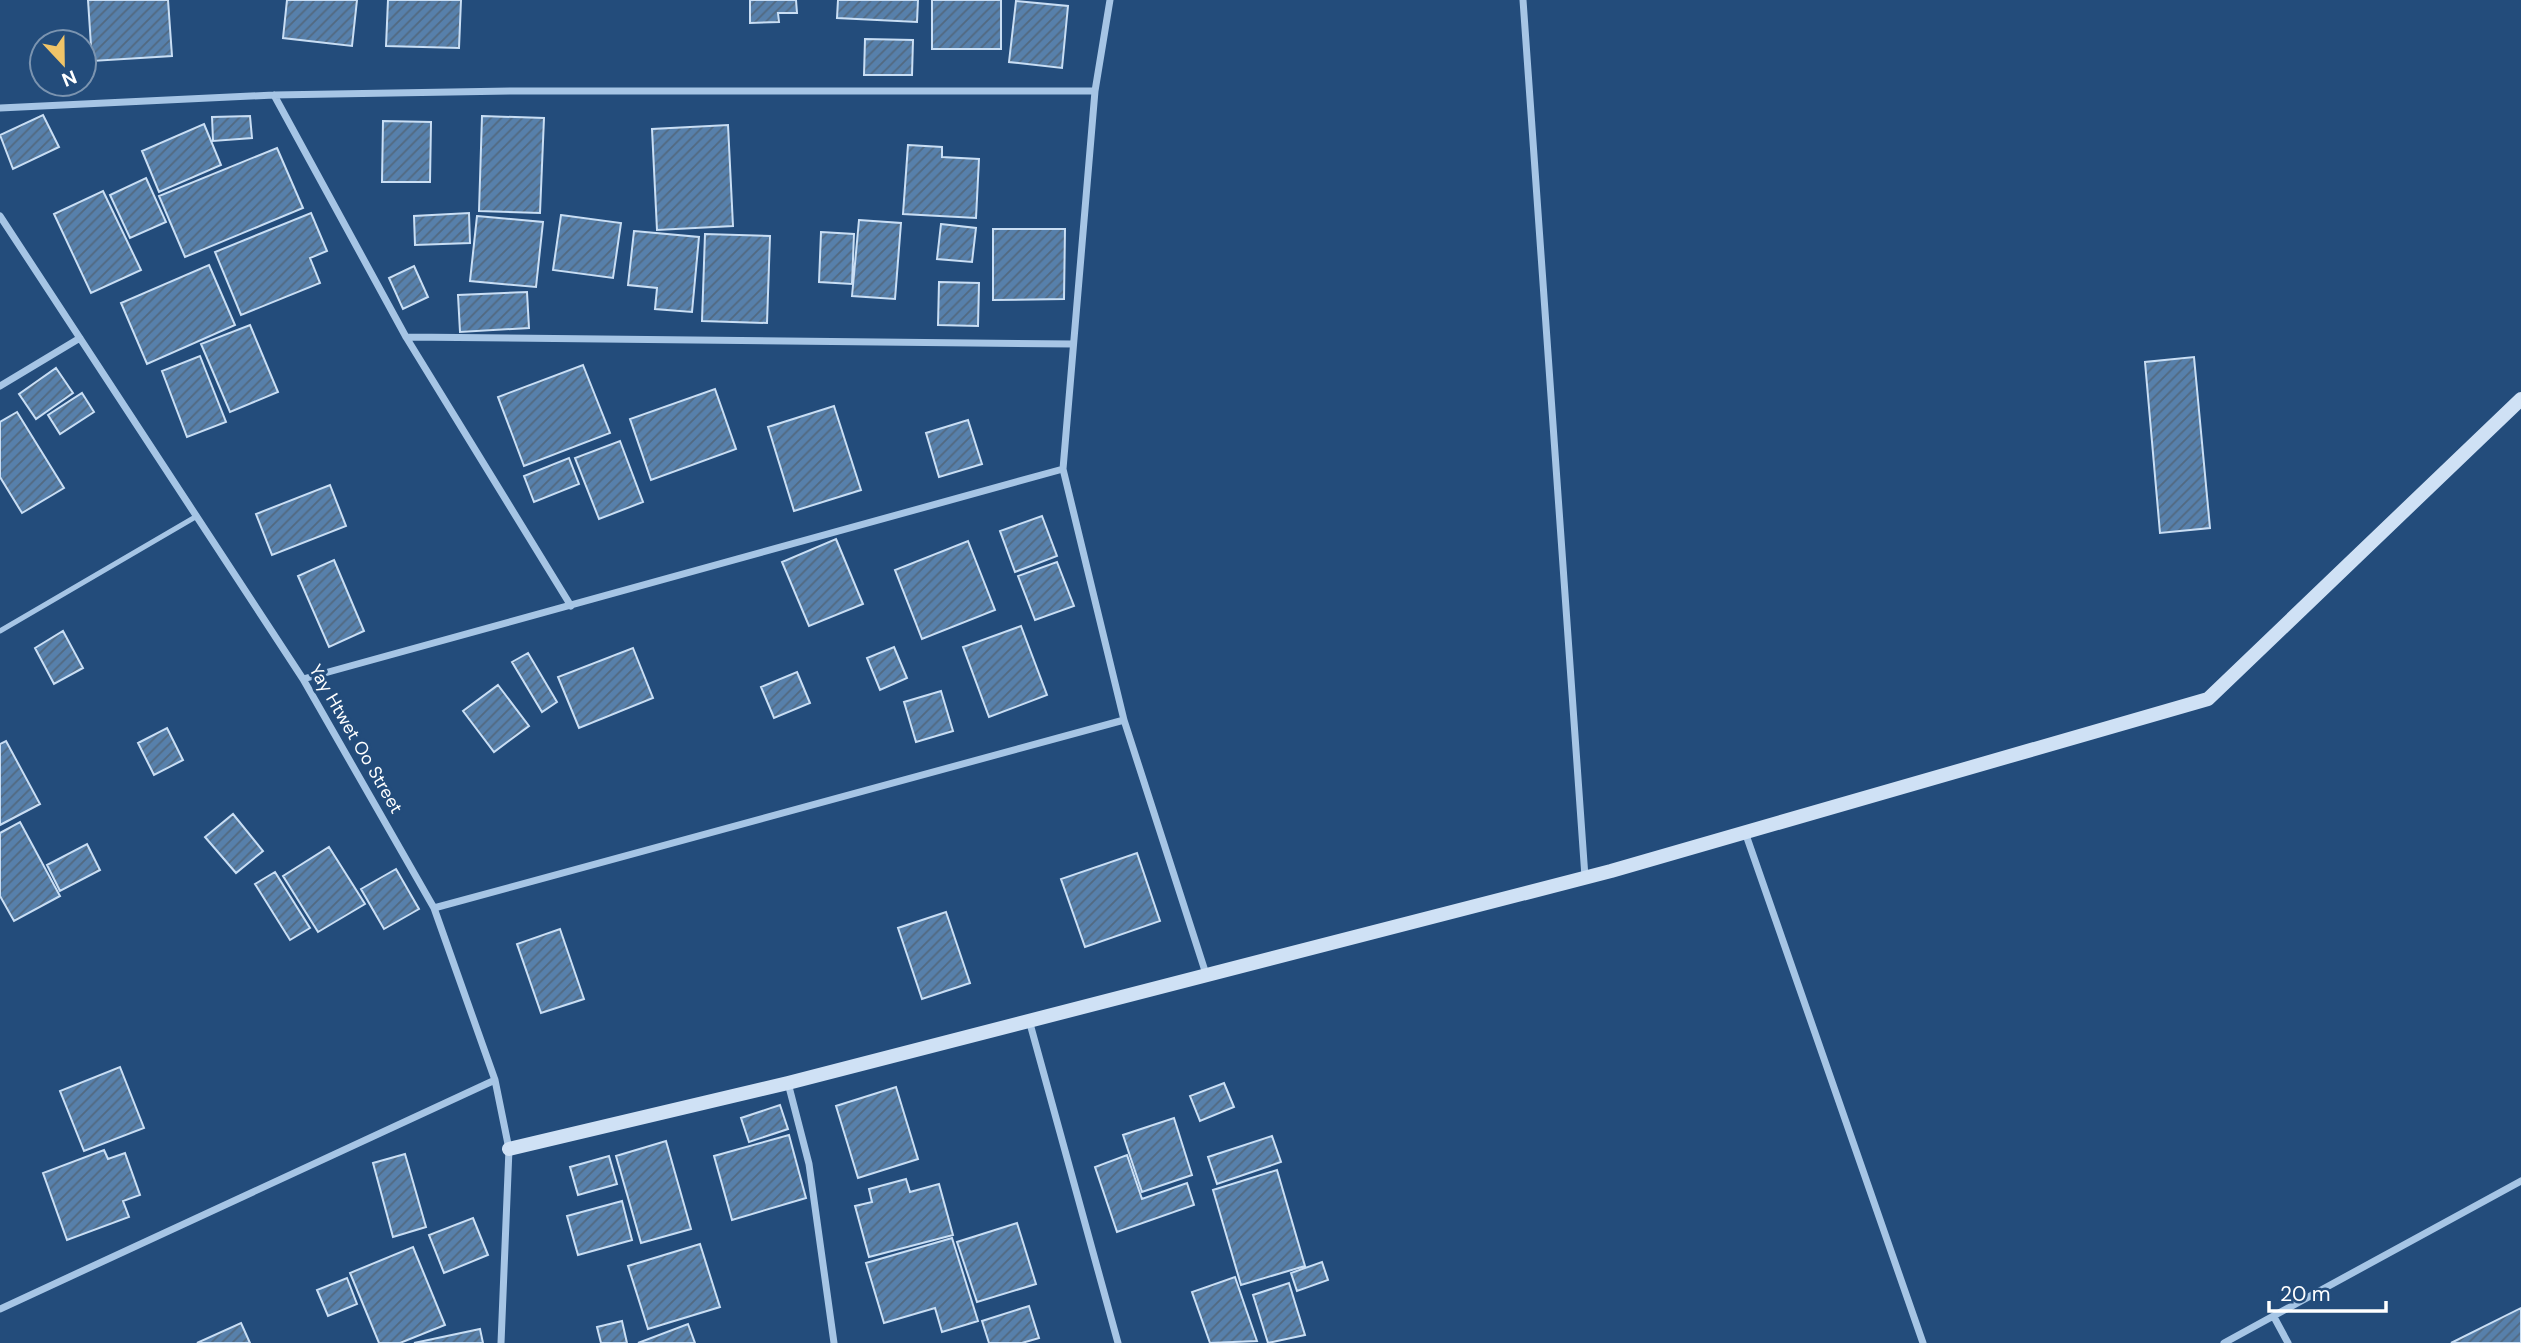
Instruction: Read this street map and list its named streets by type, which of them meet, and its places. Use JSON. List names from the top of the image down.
{
  "streets": {
    "street": ["Yay Htwet Oo Street"]
  },
  "scale_bar": "20 m",
  "north": "bottom"
}
